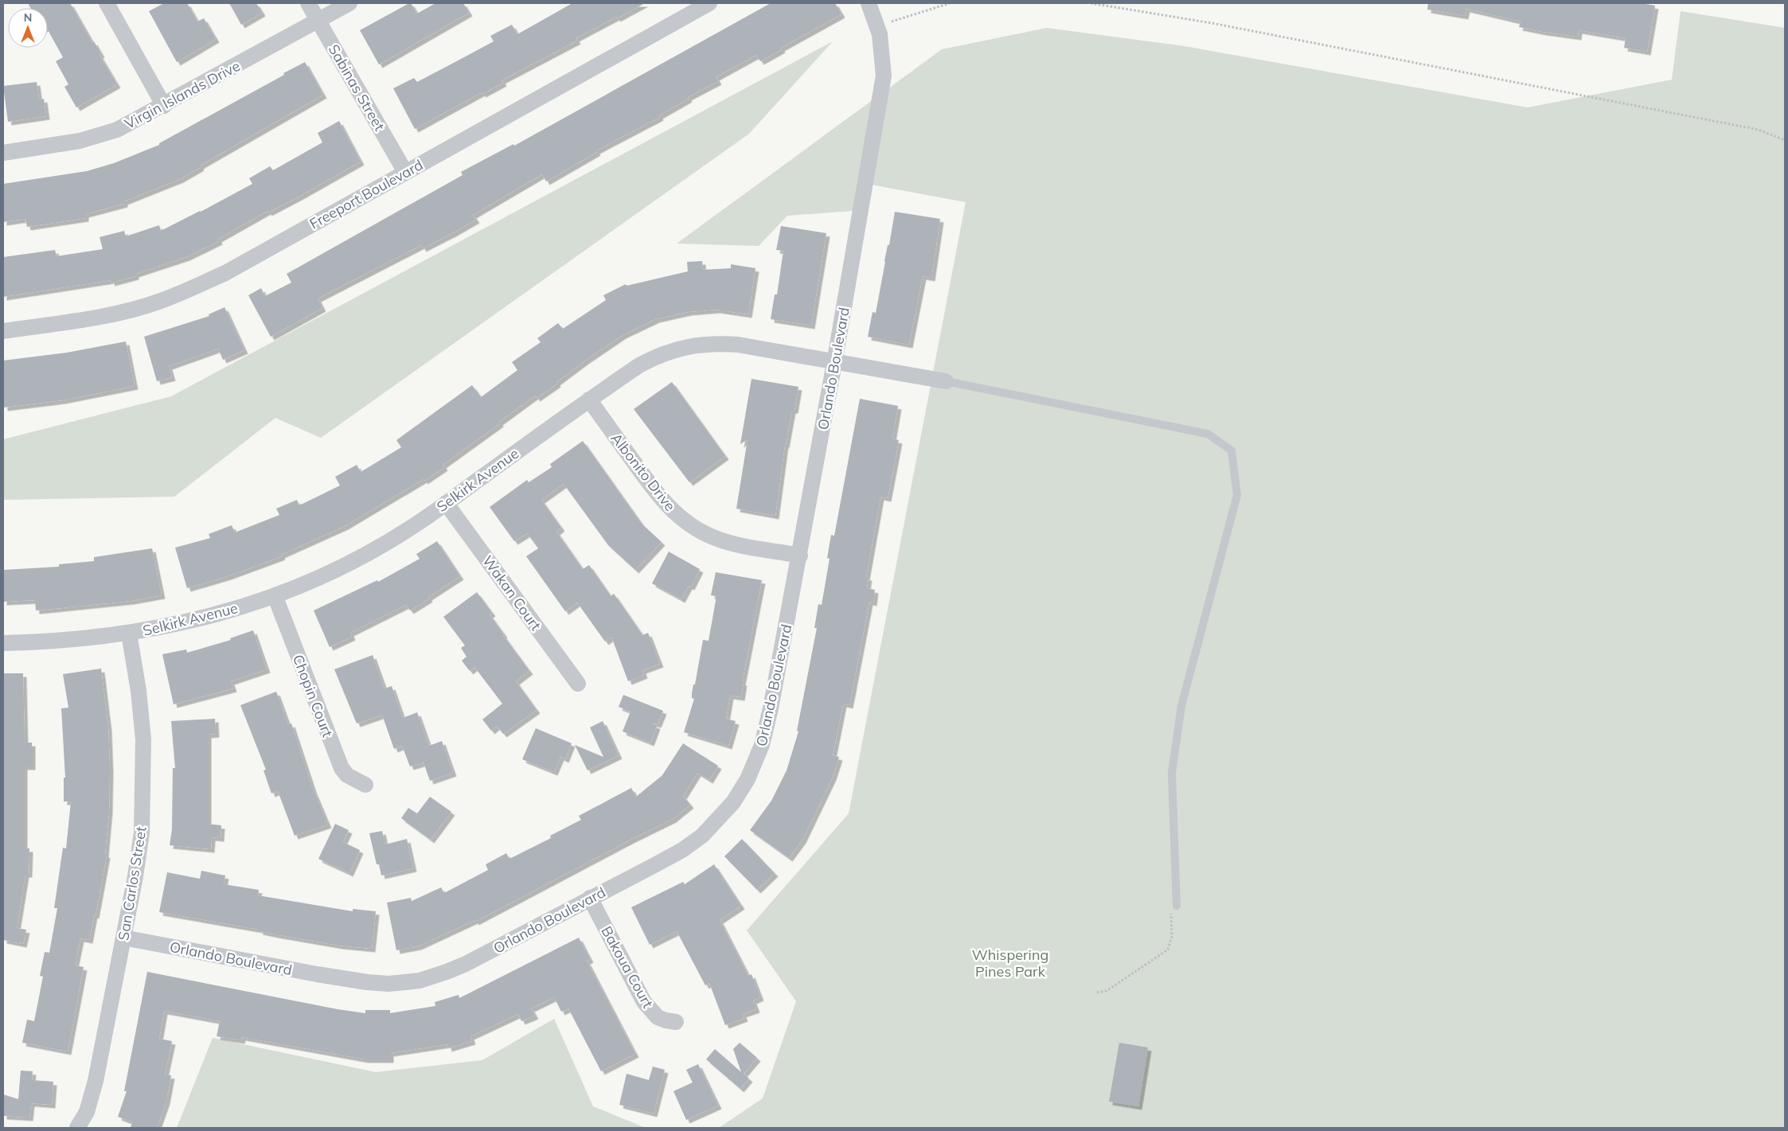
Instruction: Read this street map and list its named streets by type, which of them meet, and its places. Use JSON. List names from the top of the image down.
{
  "streets": {
    "street": [
      "Sabinas Street",
      "Virgin Islands Drive",
      "Freeport Boulevard",
      "Orlando Boulevard",
      "Albonito Drive",
      "Selkirk Avenue",
      "Wakan Court",
      "Chopin Court",
      "San Carlos Street",
      "Bakoua Court"
    ]
  },
  "crossings": [
    ["Sabinas Street", "Virgin Islands Drive"],
    ["Sabinas Street", "Freeport Boulevard"],
    ["Orlando Boulevard", "Albonito Drive"],
    ["Orlando Boulevard", "Selkirk Avenue"],
    ["Orlando Boulevard", "San Carlos Street"],
    ["Orlando Boulevard", "Bakoua Court"],
    ["Albonito Drive", "Selkirk Avenue"],
    ["Selkirk Avenue", "Wakan Court"],
    ["Selkirk Avenue", "Chopin Court"],
    ["Selkirk Avenue", "San Carlos Street"]
  ],
  "parks": ["Whispering Pines Park"],
  "north": "top"
}
